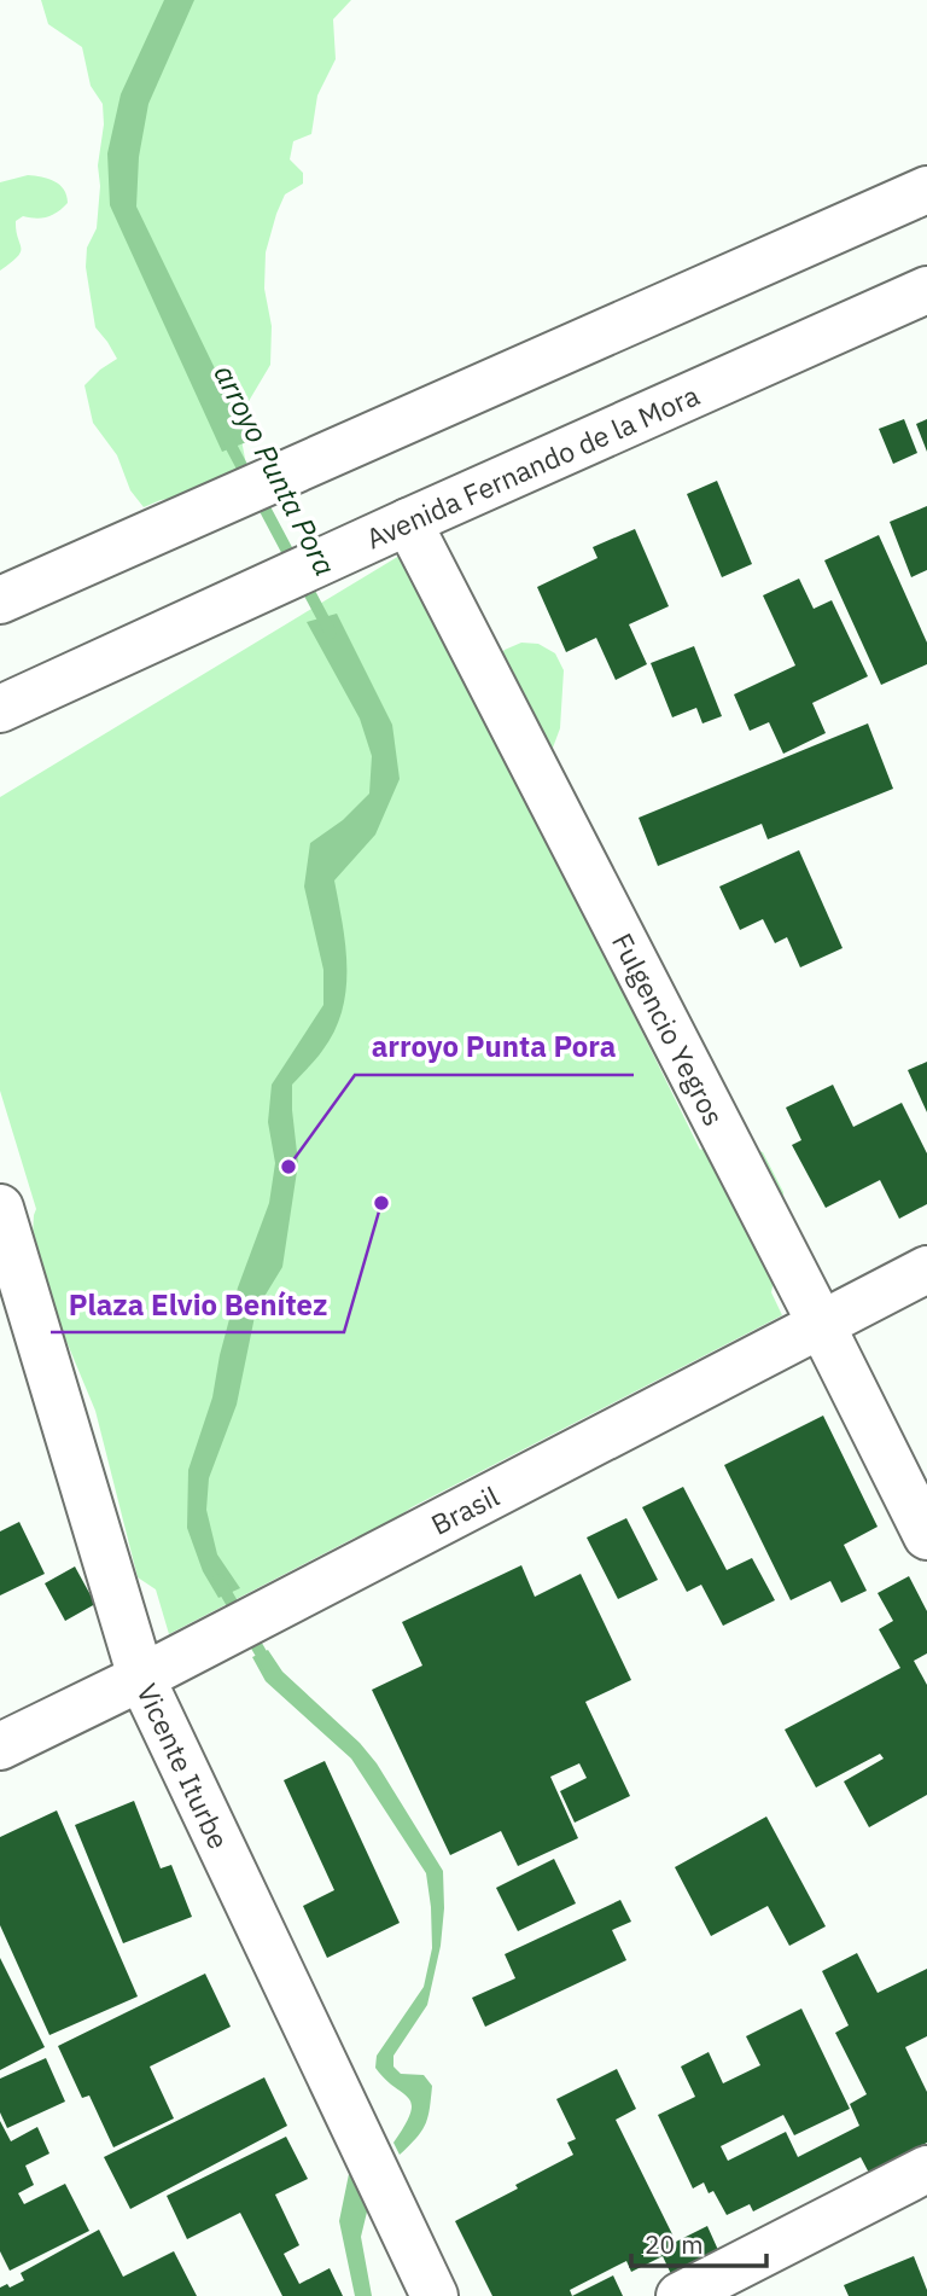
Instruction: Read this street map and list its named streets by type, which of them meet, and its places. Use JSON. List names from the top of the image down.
{
  "streets": {
    "street": [
      "Avenida Fernando de la Mora",
      "Fulgencio Yegros",
      "Brasil",
      "Vicente Iturbe"
    ]
  },
  "crossings": [
    ["Avenida Fernando de la Mora", "Fulgencio Yegros"],
    ["Fulgencio Yegros", "Brasil"],
    ["Brasil", "Vicente Iturbe"]
  ],
  "water": ["arroyo Punta Pora"],
  "places": ["arroyo Punta Pora", "Plaza Elvio Benítez"],
  "scale_bar": "20 m"
}
